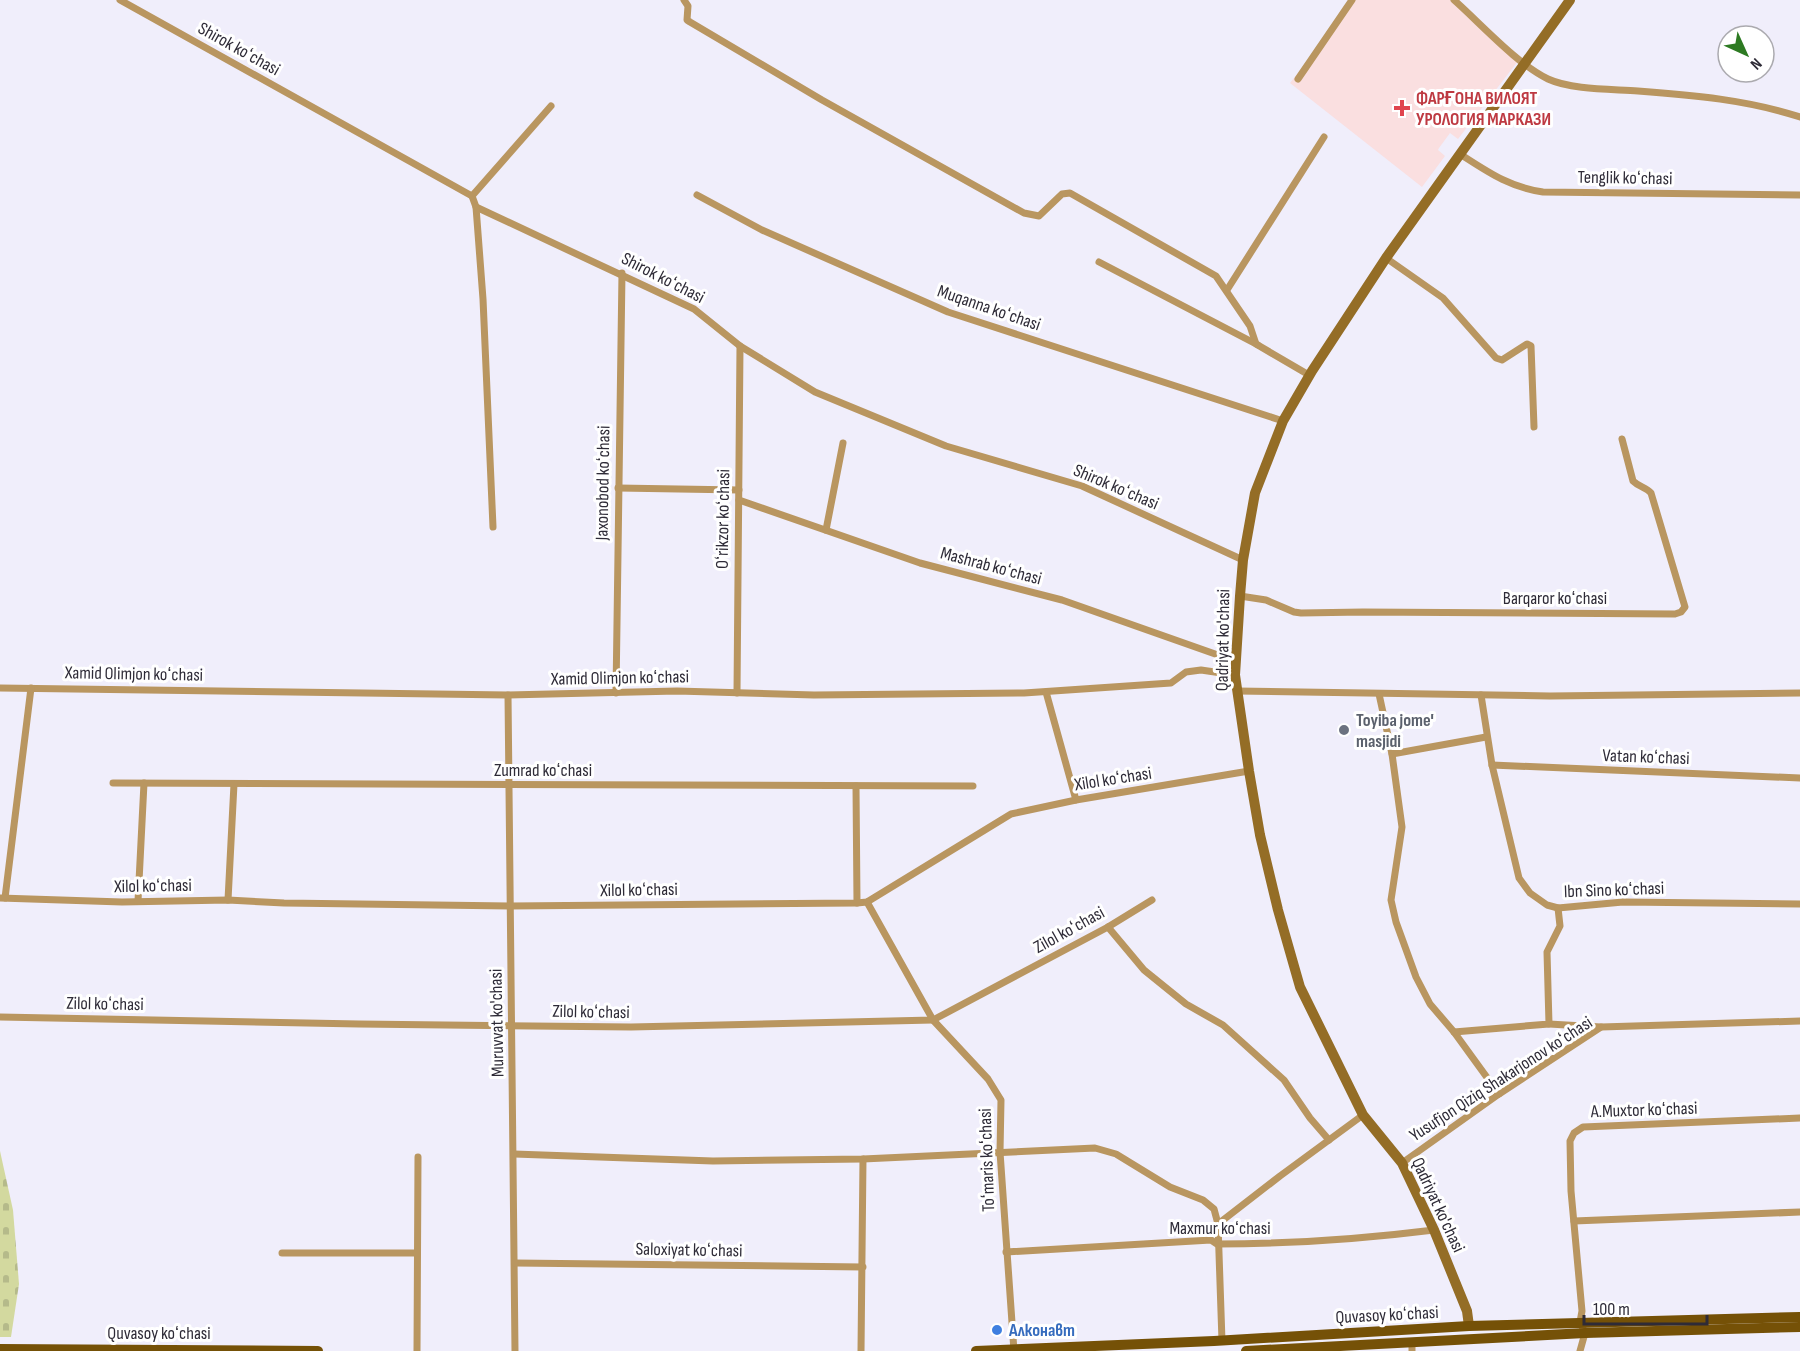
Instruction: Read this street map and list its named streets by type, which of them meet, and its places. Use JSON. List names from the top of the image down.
{
  "streets": {
    "main road": ["Quvasoy koʻchasi"],
    "street": [
      "Shirok koʻchasi",
      "Tenglik koʻchasi",
      "Muqanna koʻchasi",
      "Jaxonobod koʻchasi",
      "Oʻrikzor koʻchasi",
      "Mashrab koʻchasi",
      "Barqaror koʻchasi",
      "Qadriyat ko'chasi",
      "Xamid Olimjon koʻchasi",
      "Vatan koʻchasi",
      "Zumrad koʻchasi",
      "Xilol koʻchasi",
      "Ibn Sino koʻchasi",
      "Zilol koʻchasi",
      "Muruvvat ko'chasi",
      "Yusufjon Qiziq Shakarjonov koʻchasi",
      "A.Muxtor koʻchasi",
      "Toʻmaris koʻchasi",
      "Maxmur koʻchasi",
      "Saloxiyat koʻchasi"
    ]
  },
  "crossings": [
    ["Shirok koʻchasi", "Jaxonobod koʻchasi"],
    ["Shirok koʻchasi", "Oʻrikzor koʻchasi"],
    ["Shirok koʻchasi", "Qadriyat ko'chasi"],
    ["Tenglik koʻchasi", "Qadriyat ko'chasi"],
    ["Muqanna koʻchasi", "Qadriyat ko'chasi"],
    ["Jaxonobod koʻchasi", "Xamid Olimjon koʻchasi"],
    ["Oʻrikzor koʻchasi", "Mashrab koʻchasi"],
    ["Oʻrikzor koʻchasi", "Xamid Olimjon koʻchasi"],
    ["Mashrab koʻchasi", "Qadriyat ko'chasi"],
    ["Barqaror koʻchasi", "Qadriyat ko'chasi"],
    ["Qadriyat ko'chasi", "Xamid Olimjon koʻchasi"],
    ["Qadriyat ko'chasi", "Xilol koʻchasi"],
    ["Qadriyat ko'chasi", "Yusufjon Qiziq Shakarjonov koʻchasi"],
    ["Qadriyat ko'chasi", "Maxmur koʻchasi"],
    ["Qadriyat ko'chasi", "Quvasoy koʻchasi"],
    ["Xamid Olimjon koʻchasi", "Muruvvat ko'chasi"],
    ["Vatan koʻchasi", "Ibn Sino koʻchasi"],
    ["Zumrad koʻchasi", "Muruvvat ko'chasi"],
    ["Xilol koʻchasi", "Muruvvat ko'chasi"],
    ["Xilol koʻchasi", "Toʻmaris koʻchasi"],
    ["Zilol koʻchasi", "Muruvvat ko'chasi"],
    ["Zilol koʻchasi", "Toʻmaris koʻchasi"],
    ["Muruvvat ko'chasi", "Saloxiyat koʻchasi"],
    ["A.Muxtor koʻchasi", "Quvasoy koʻchasi"],
    ["Toʻmaris koʻchasi", "Maxmur koʻchasi"],
    ["Toʻmaris koʻchasi", "Quvasoy koʻchasi"]
  ],
  "places": {
    "health": ["ФАРҒОНА ВИЛОЯТ УРОЛОГИЯ МАРКАЗИ"],
    "other": ["Toyiba jome' masjidi", "Алконавт"]
  },
  "scale_bar": "100 m",
  "north": "bottom right"
}
